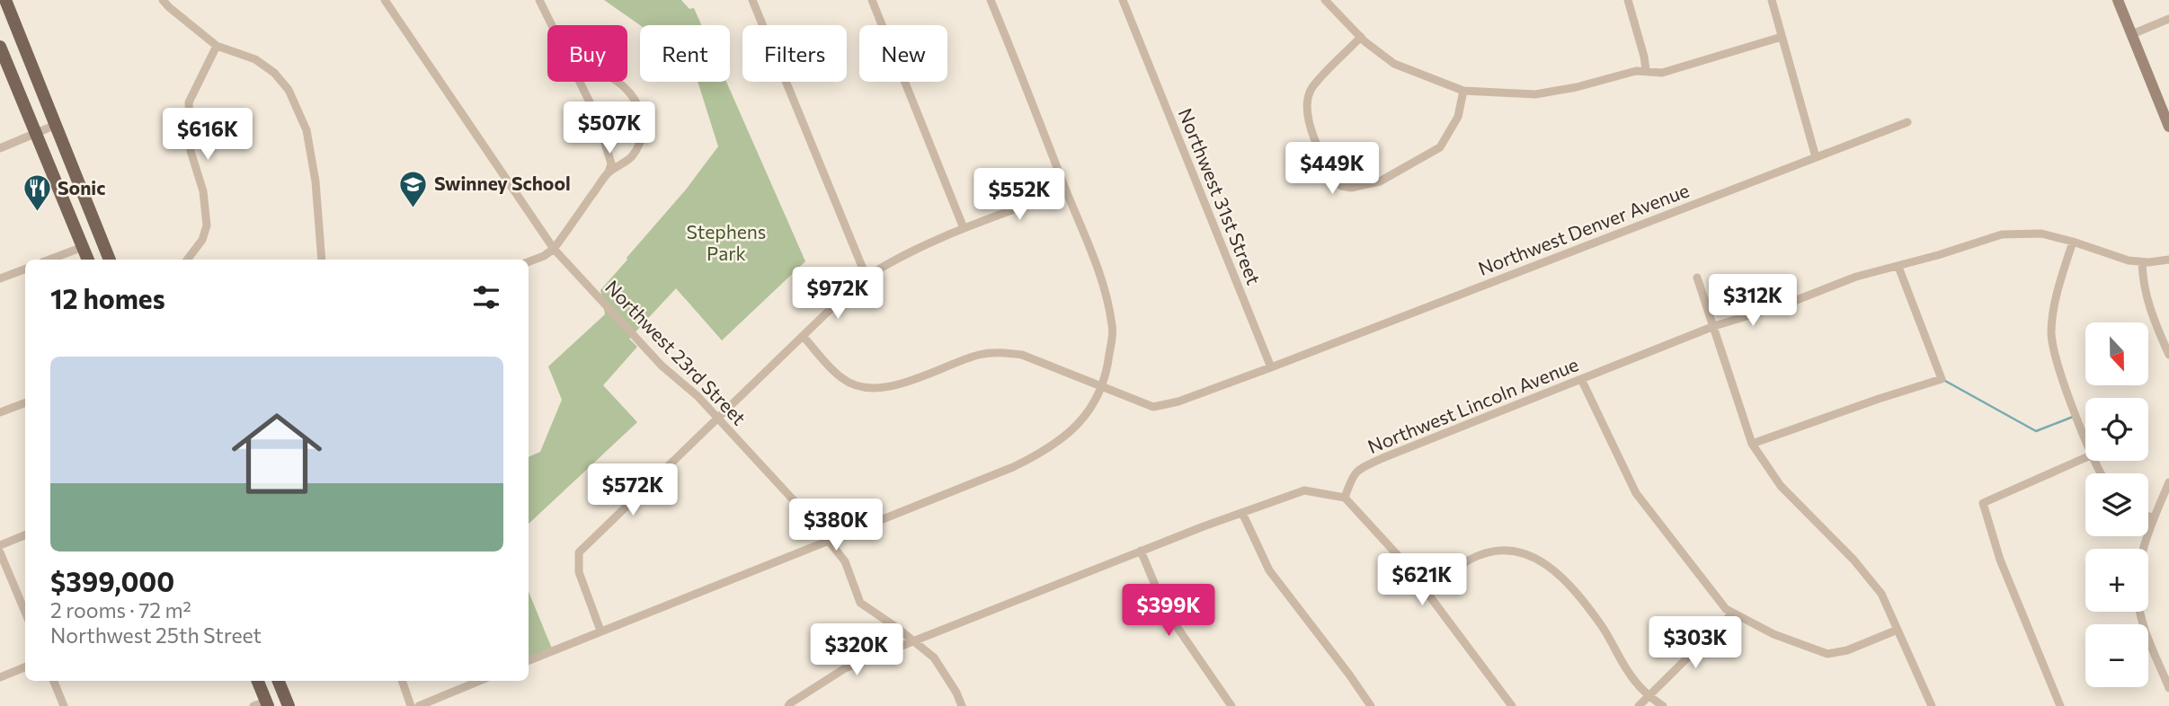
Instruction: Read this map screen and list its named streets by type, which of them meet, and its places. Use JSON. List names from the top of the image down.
{
  "streets": {
    "street": [
      "Northwest 31st Street",
      "Northwest Denver Avenue",
      "Northwest 23rd Street",
      "Northwest Lincoln Avenue"
    ]
  },
  "crossings": [
    ["Northwest 31st Street", "Northwest Denver Avenue"]
  ],
  "parks": ["Stephens Park"],
  "places": {
    "school or university": ["Swinney School"],
    "restaurant": ["Sonic"]
  },
  "north": "bottom",
  "page": {
    "chip": [
      "Buy",
      "Rent",
      "Filters",
      "New"
    ],
    "price": [
      "$507K",
      "$616K",
      "$449K",
      "$552K",
      "$972K",
      "$312K",
      "$572K",
      "$380K",
      "$621K",
      "$399K",
      "$303K",
      "$320K"
    ],
    "heading": "12 homes",
    "map_buttons": ["+", "−"],
    "list": [
      {
        "name": "$399,000",
        "note": "2 rooms · 72 m² · Northwest 25th Street"
      }
    ]
  }
}
